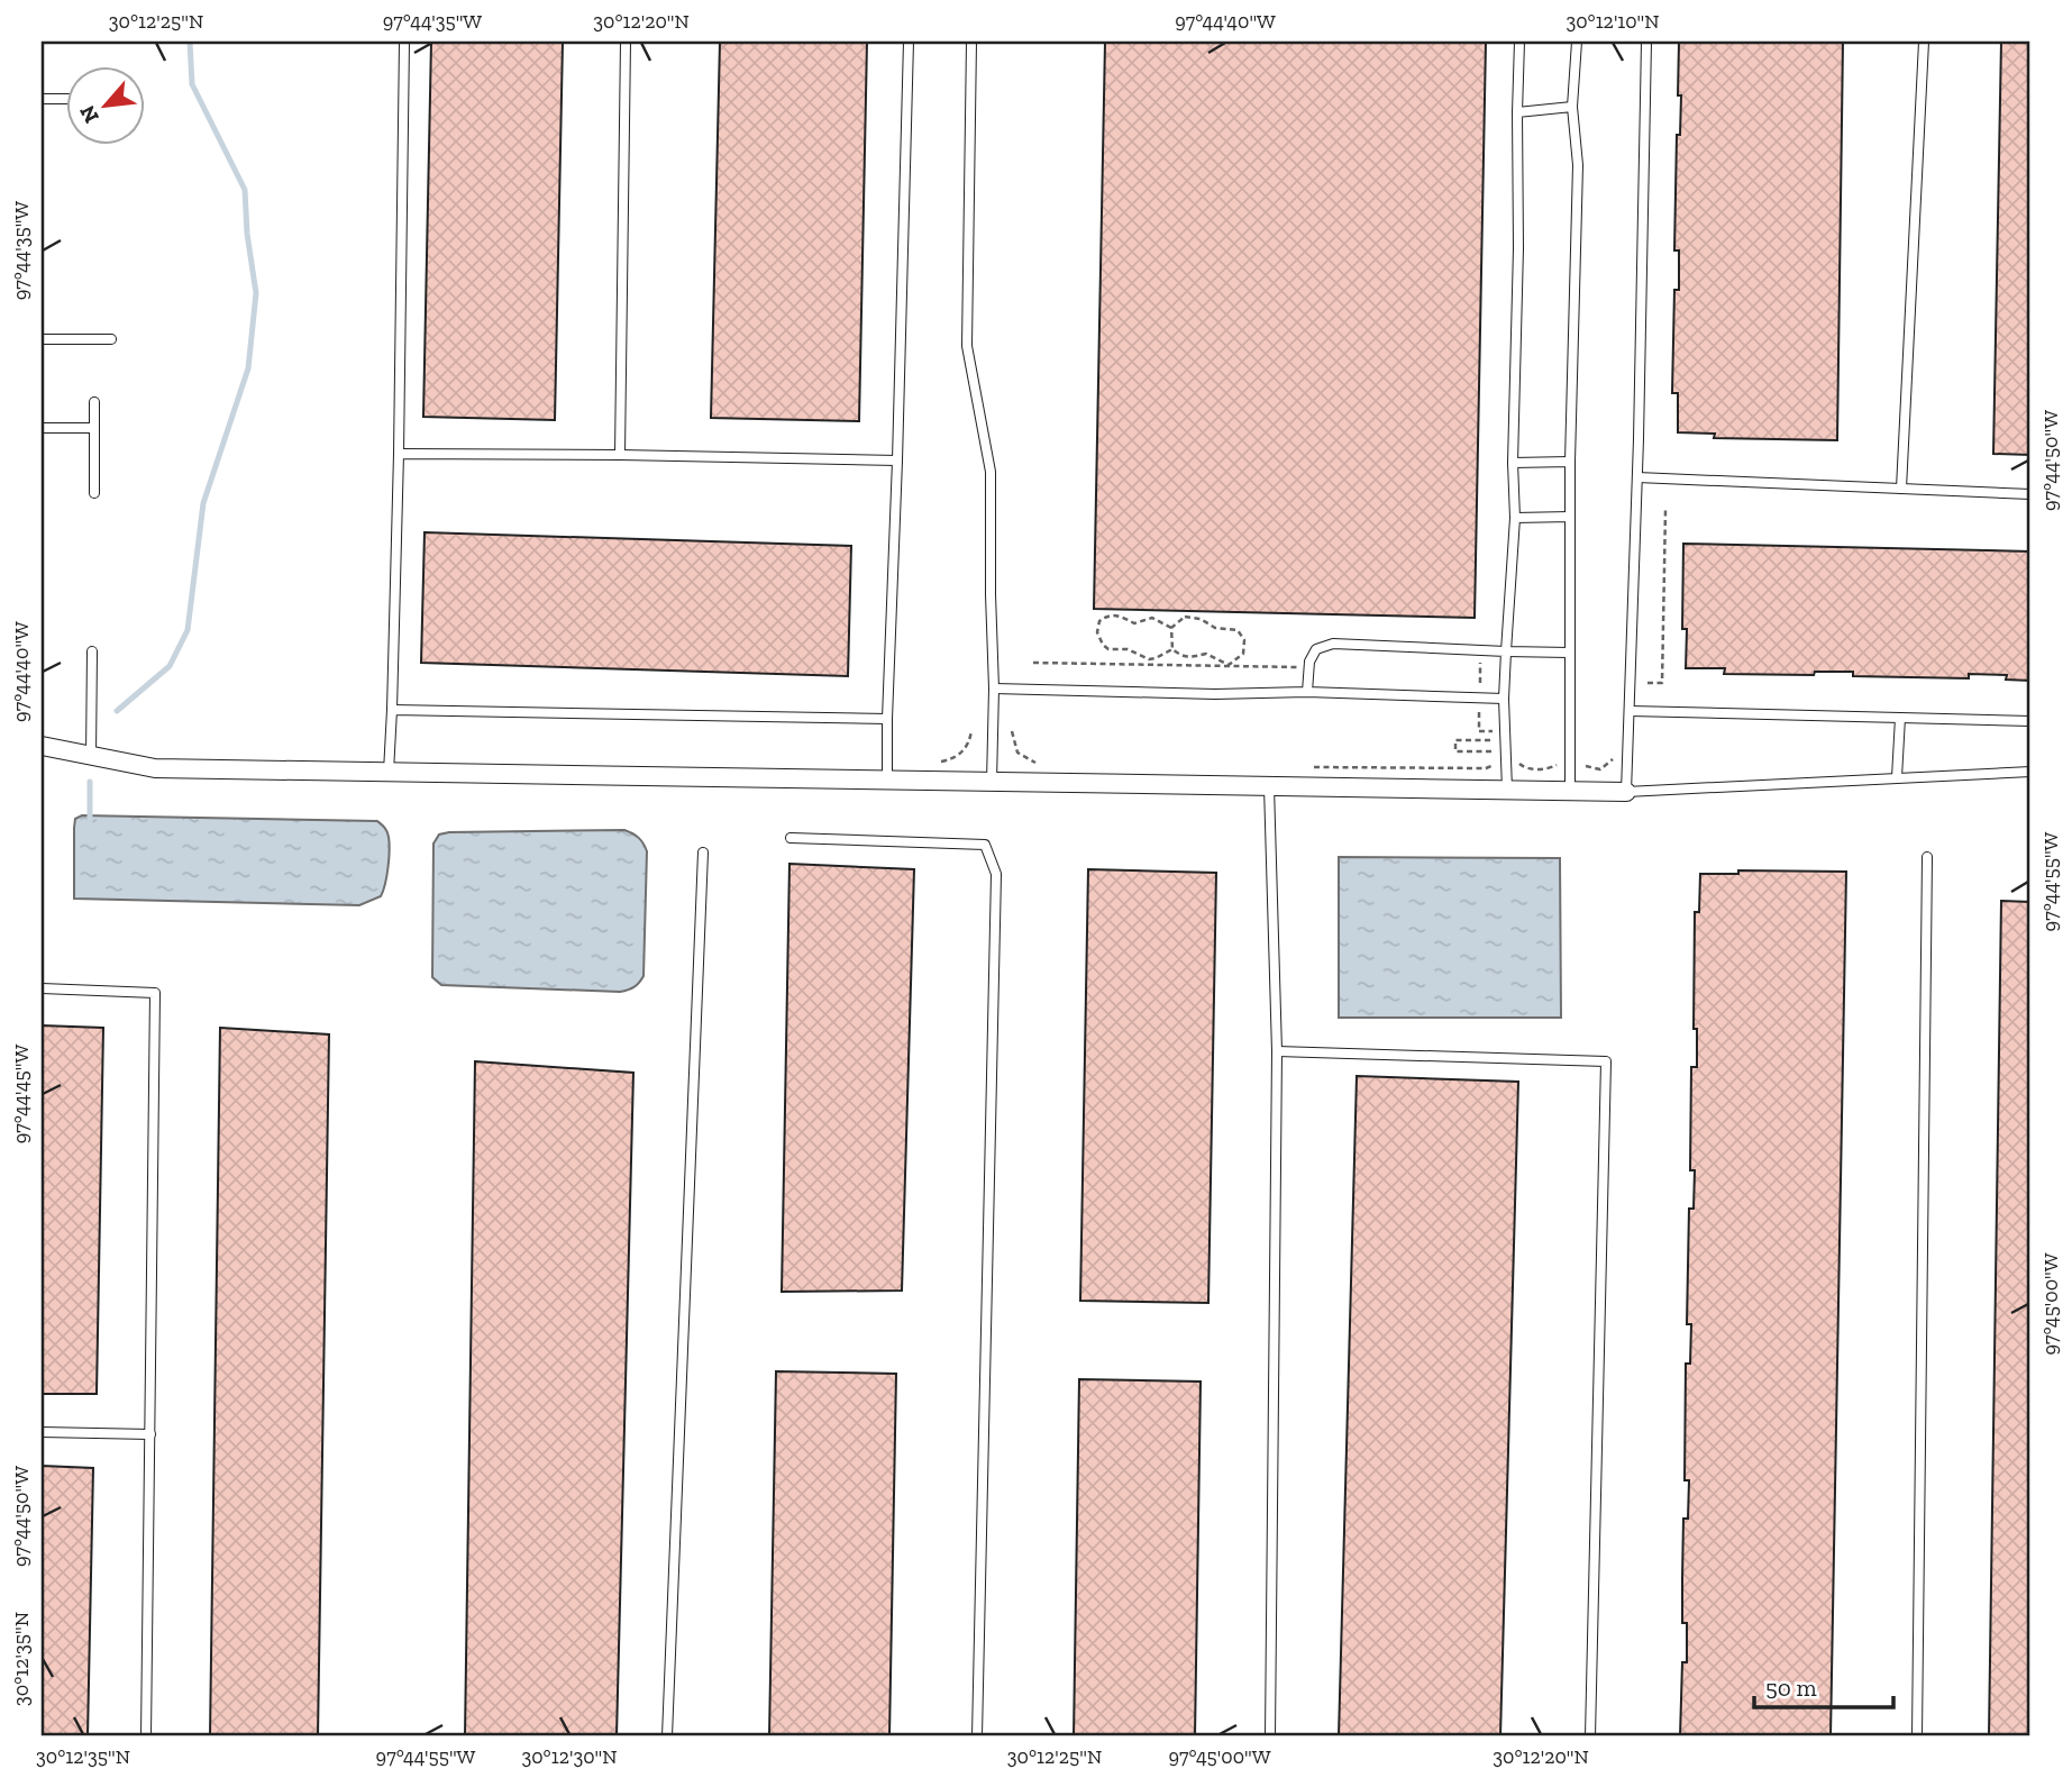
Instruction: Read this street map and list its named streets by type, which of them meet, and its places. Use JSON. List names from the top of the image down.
{
  "scale_bar": "50 m",
  "north": "bottom left",
  "coordinates": [
    "30°12'25\"N",
    "97°44'35\"W",
    "30°12'20\"N",
    "97°44'40\"W",
    "30°12'10\"N",
    "97°44'50\"W",
    "97°44'55\"W",
    "97°44'45\"W",
    "97°45'00\"W",
    "30°12'35\"N",
    "30°12'30\"N"
  ]
}
